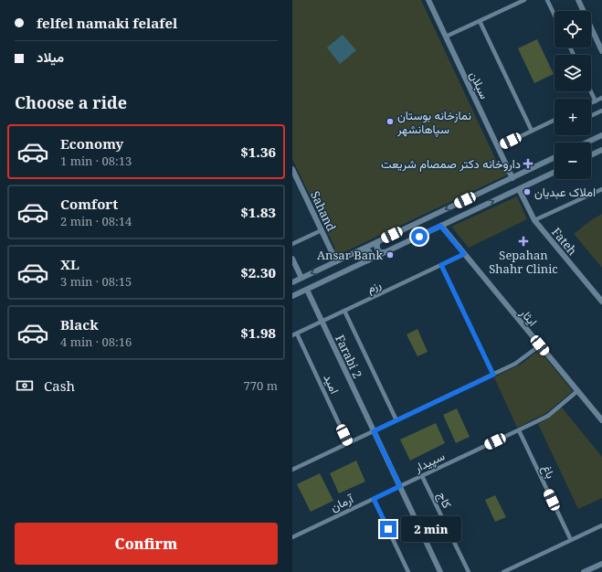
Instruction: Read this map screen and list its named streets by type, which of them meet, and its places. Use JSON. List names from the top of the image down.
{
  "streets": {
    "street": [
      "سبلان",
      "Sahand",
      "Fateh",
      "رزم",
      "ایثار",
      "Farabi 2",
      "امید",
      "سپیدار",
      "باغ",
      "کاج",
      "آرمان"
    ]
  },
  "crossings": [
    ["رزم", "ایثار"],
    ["رزم", "Farabi 2"],
    ["رزم", "امید"],
    ["ایثار", "سپیدار"],
    ["Farabi 2", "سپیدار"],
    ["Farabi 2", "آرمان"],
    ["سپیدار", "باغ"],
    ["سپیدار", "کاج"],
    ["سپیدار", "آرمان"]
  ],
  "places": {
    "other": ["نمازخانه بوستان سپاهانشهر", "املاک عبدیان", "Ansar Bank"],
    "health": ["داروخانه دکتر صمصام شریعت", "Sepahan Shahr Clinic"]
  },
  "page": {
    "banner": ["felfel namaki felafel", "میلاد"],
    "map_buttons": ["+", "−"],
    "heading": "Choose a ride",
    "list": [
      {
        "name": "Economy",
        "note": "1 min · 08:13",
        "value": "$1.36"
      },
      {
        "name": "Comfort",
        "note": "2 min · 08:14",
        "value": "$1.83"
      },
      {
        "name": "XL",
        "note": "3 min · 08:15",
        "value": "$2.30"
      },
      {
        "name": "Black",
        "note": "4 min · 08:16",
        "value": "$1.98"
      }
    ],
    "pay": ["Cash", "770 m"],
    "buttons": "Confirm",
    "bubble": "2 min"
  }
}
